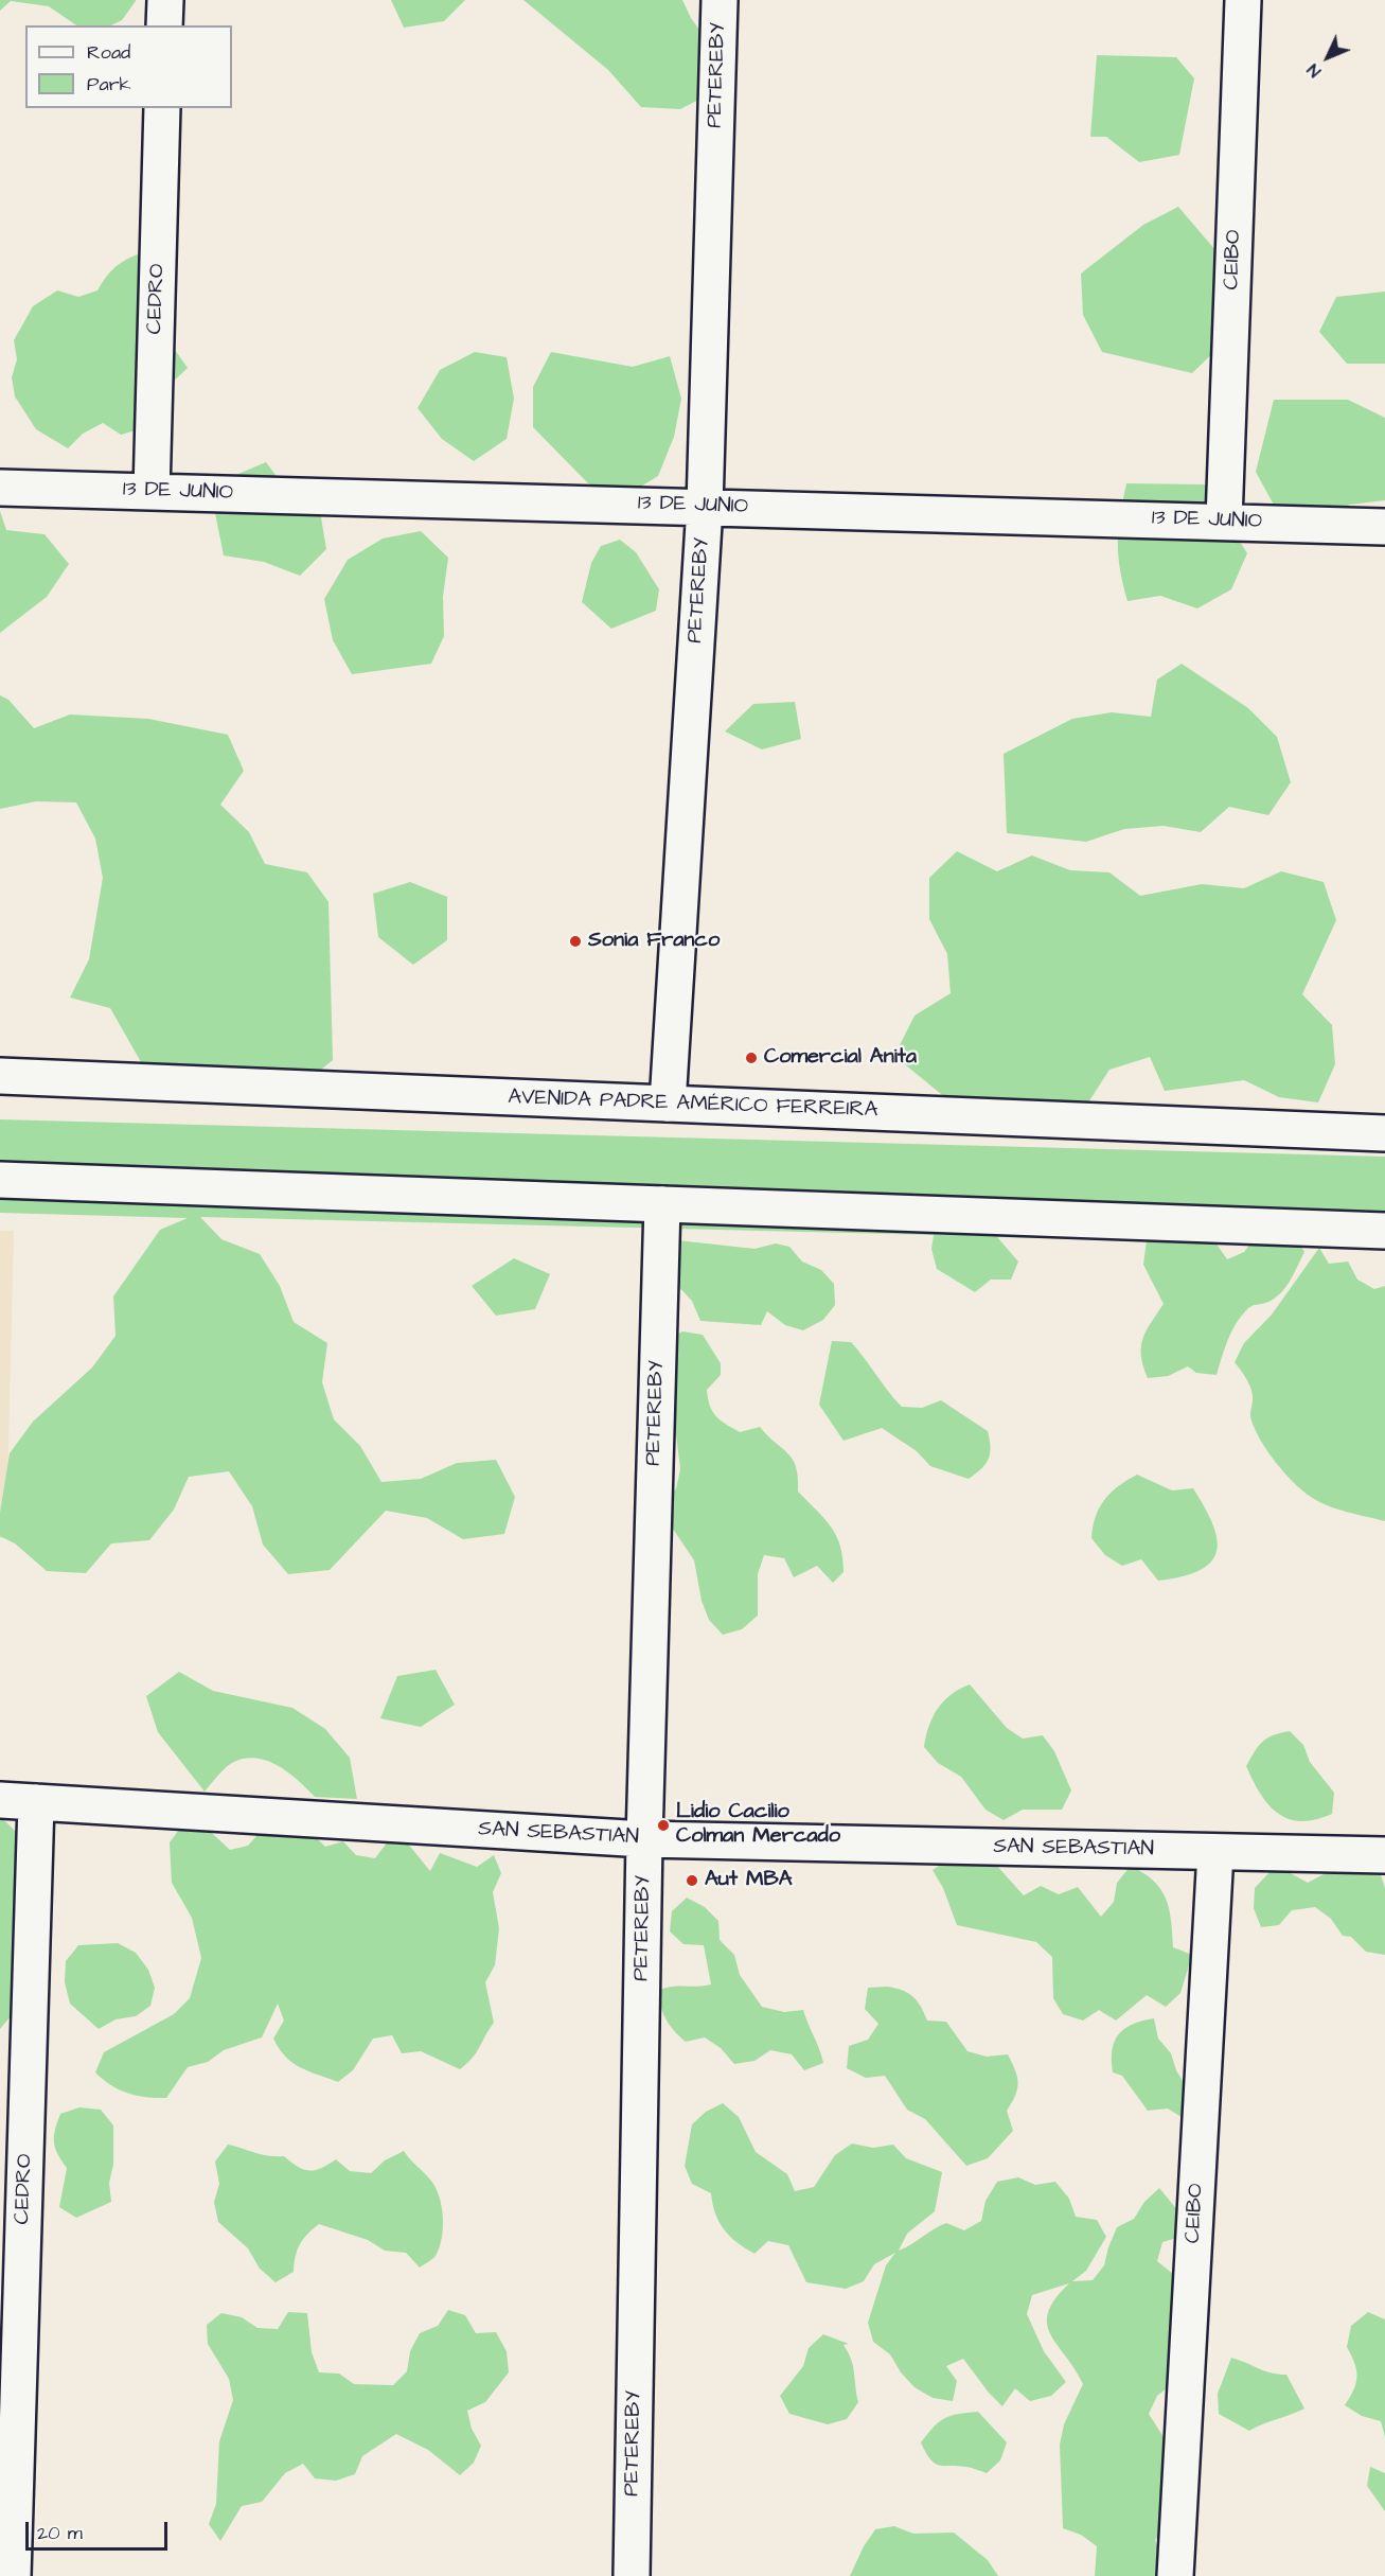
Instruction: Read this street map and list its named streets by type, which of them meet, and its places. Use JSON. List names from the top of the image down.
{
  "streets": {
    "street": [
      "PETEREBY",
      "CEIBO",
      "CEDRO",
      "13 DE JUNIO",
      "AVENIDA PADRE AMÉRICO FERREIRA",
      "SAN SEBASTIAN"
    ]
  },
  "crossings": [
    ["PETEREBY", "13 DE JUNIO"],
    ["PETEREBY", "AVENIDA PADRE AMÉRICO FERREIRA"],
    ["PETEREBY", "SAN SEBASTIAN"],
    ["CEIBO", "13 DE JUNIO"],
    ["CEIBO", "SAN SEBASTIAN"],
    ["CEDRO", "13 DE JUNIO"],
    ["CEDRO", "SAN SEBASTIAN"]
  ],
  "places": [
    "Sonia Franco",
    "Comercial Anita",
    "Lidio Cacilio Colman Mercado",
    "Aut MBA"
  ],
  "legend": ["Road", "Park"],
  "scale_bar": "20 m",
  "north": "bottom left"
}
